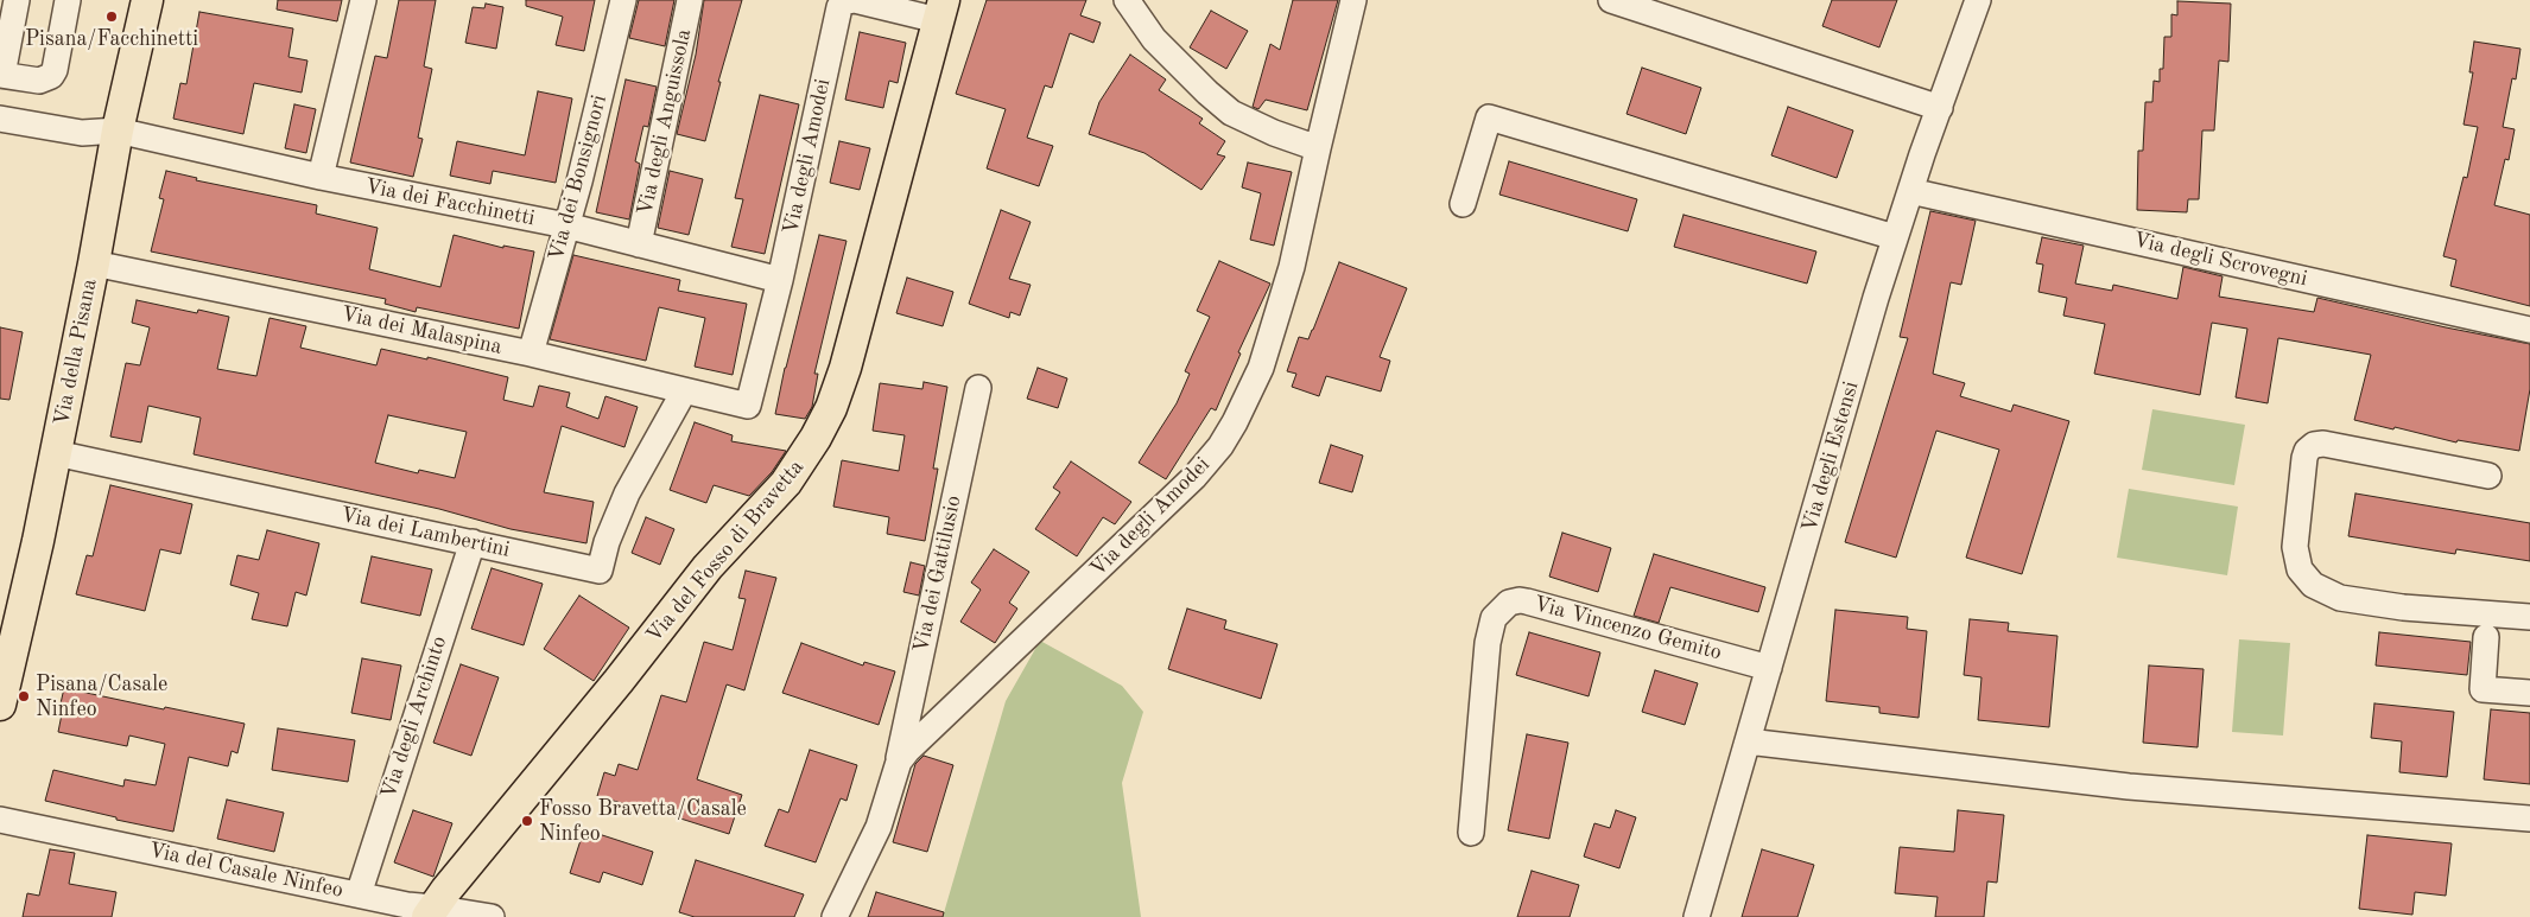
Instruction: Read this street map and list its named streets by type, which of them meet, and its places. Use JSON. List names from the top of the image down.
{
  "streets": {
    "main road": ["Via della Pisana", "Via del Fosso di Bravetta"],
    "street": [
      "Via degli Anguissola",
      "Via degli Amodei",
      "Via dei Bonsignori",
      "Via dei Facchinetti",
      "Via degli Scrovegni",
      "Via dei Malaspina",
      "Via degli Estensi",
      "Via dei Lambertini",
      "Via dei Gattilusio",
      "Via Vincenzo Gemito",
      "Via degli Archinto",
      "Via del Casale Ninfeo"
    ]
  },
  "crossings": [
    ["Via degli Anguissola", "Via dei Facchinetti"],
    ["Via degli Amodei", "Via dei Facchinetti"],
    ["Via degli Amodei", "Via dei Malaspina"],
    ["Via degli Amodei", "Via del Fosso di Bravetta"],
    ["Via degli Amodei", "Via dei Gattilusio"],
    ["Via dei Bonsignori", "Via dei Facchinetti"],
    ["Via dei Bonsignori", "Via dei Malaspina"],
    ["Via dei Facchinetti", "Via della Pisana"],
    ["Via degli Scrovegni", "Via degli Estensi"],
    ["Via dei Malaspina", "Via della Pisana"],
    ["Via dei Malaspina", "Via dei Lambertini"],
    ["Via della Pisana", "Via dei Lambertini"],
    ["Via degli Estensi", "Via Vincenzo Gemito"],
    ["Via dei Lambertini", "Via degli Archinto"],
    ["Via del Fosso di Bravetta", "Via del Casale Ninfeo"],
    ["Via degli Archinto", "Via del Casale Ninfeo"]
  ],
  "places": ["Pisana/Facchinetti", "Pisana/Casale Ninfeo", "Fosso Bravetta/Casale Ninfeo"]
}
